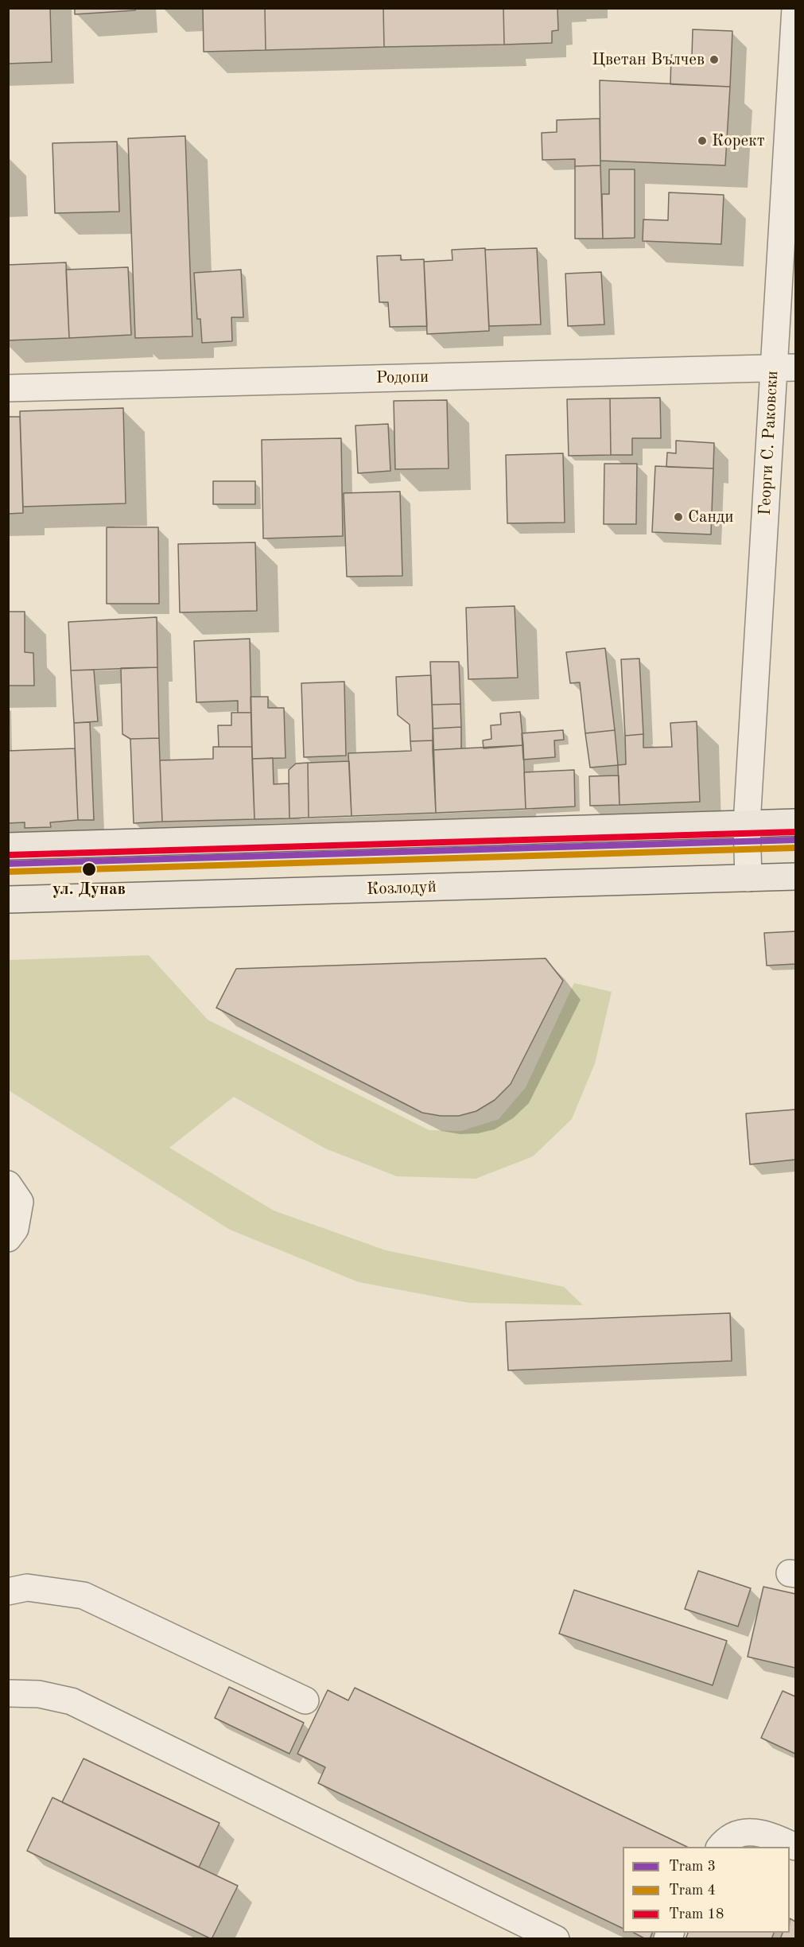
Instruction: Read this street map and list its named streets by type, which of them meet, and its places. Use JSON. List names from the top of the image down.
{
  "streets": {
    "main road": ["Козлодуй"],
    "street": ["Родопи", "Георги С. Раковски"]
  },
  "crossings": [
    ["Родопи", "Георги С. Раковски"],
    ["Георги С. Раковски", "Козлодуй"]
  ],
  "places": [
    "Цветан Вълчев",
    "Корект",
    "Санди",
    "ул. Дунав"
  ],
  "lines": ["tram line 18", "tram line 3", "tram line 4"],
  "legend": ["Tram 3", "Tram 4", "Tram 18"]
}
